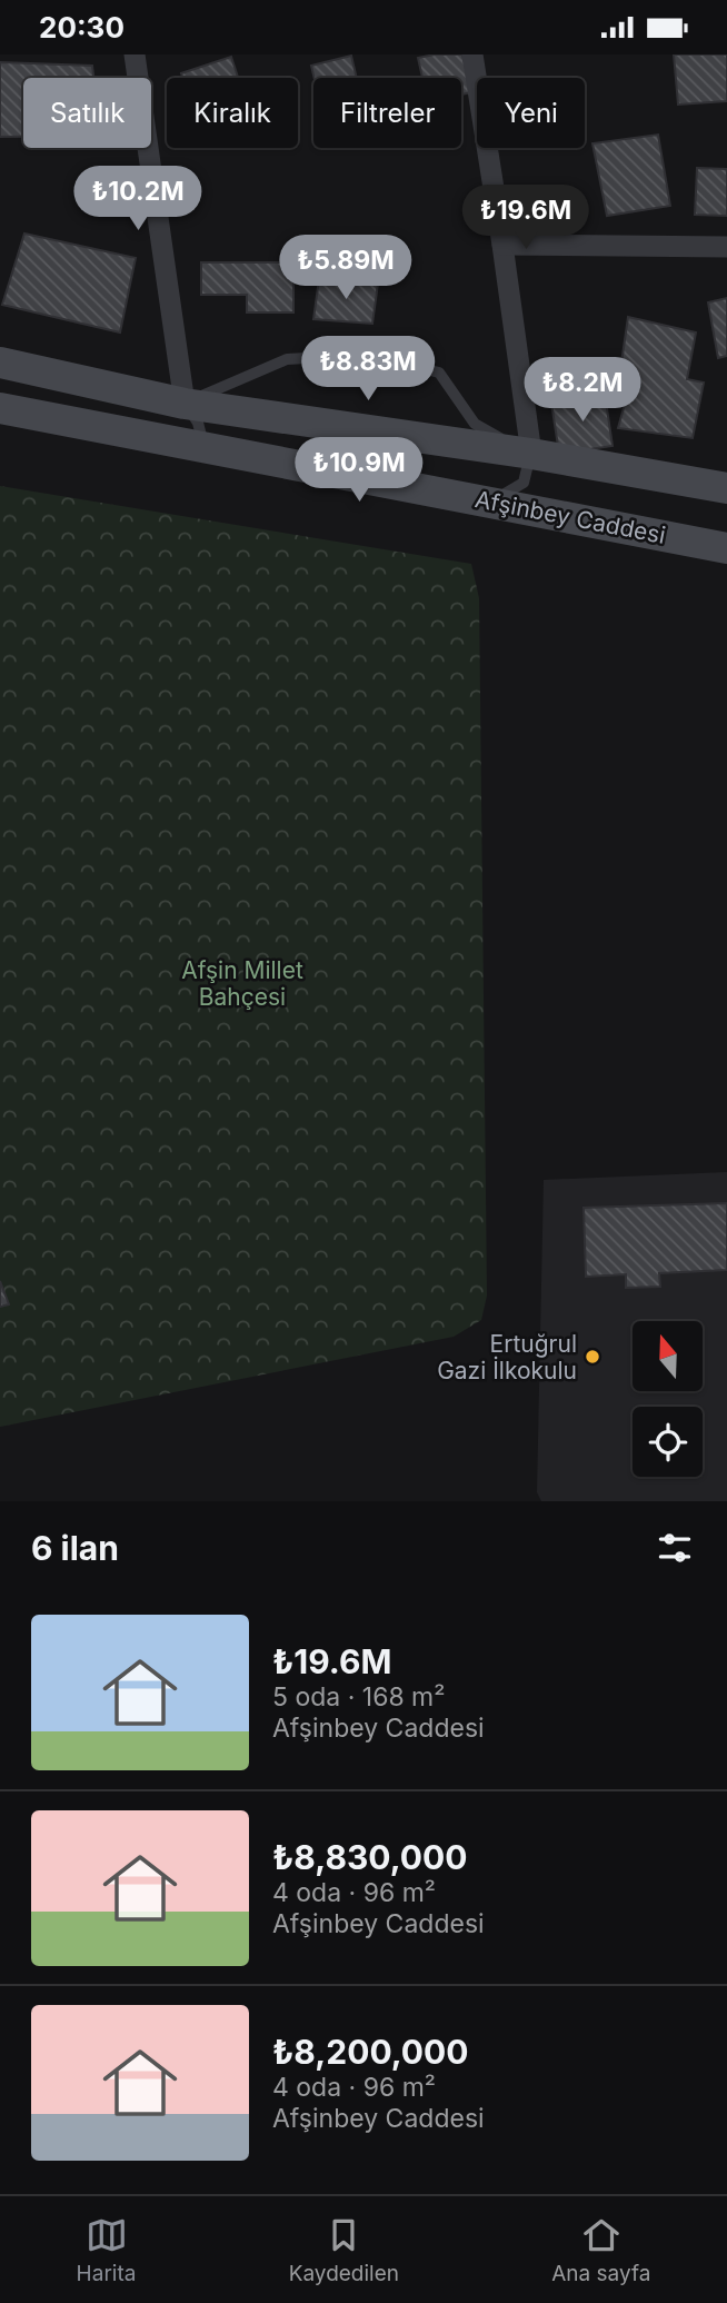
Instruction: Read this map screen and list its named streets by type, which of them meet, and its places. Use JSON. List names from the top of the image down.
{
  "streets": {
    "main road": ["Afşinbey Caddesi"]
  },
  "parks": ["Afşin Millet Bahçesi"],
  "places": ["Ertuğrul Gazi İlkokulu"],
  "north": "top",
  "page": {
    "status": "20:30",
    "chip": [
      "Satılık",
      "Kiralık",
      "Filtreler",
      "Yeni"
    ],
    "price": [
      "₺10.2M",
      "₺19.6M",
      "₺5.89M",
      "₺8.83M",
      "₺8.2M",
      "₺10.9M"
    ],
    "heading": "6 ilan",
    "list": [
      {
        "name": "₺19.6M",
        "note": "5 oda · 168 m² · Afşinbey Caddesi"
      },
      {
        "name": "₺8,830,000",
        "note": "4 oda · 96 m² · Afşinbey Caddesi"
      },
      {
        "name": "₺8,200,000",
        "note": "4 oda · 96 m² · Afşinbey Caddesi"
      }
    ],
    "tabs": ["Harita", "Kaydedilen", "Ana sayfa"]
  }
}
